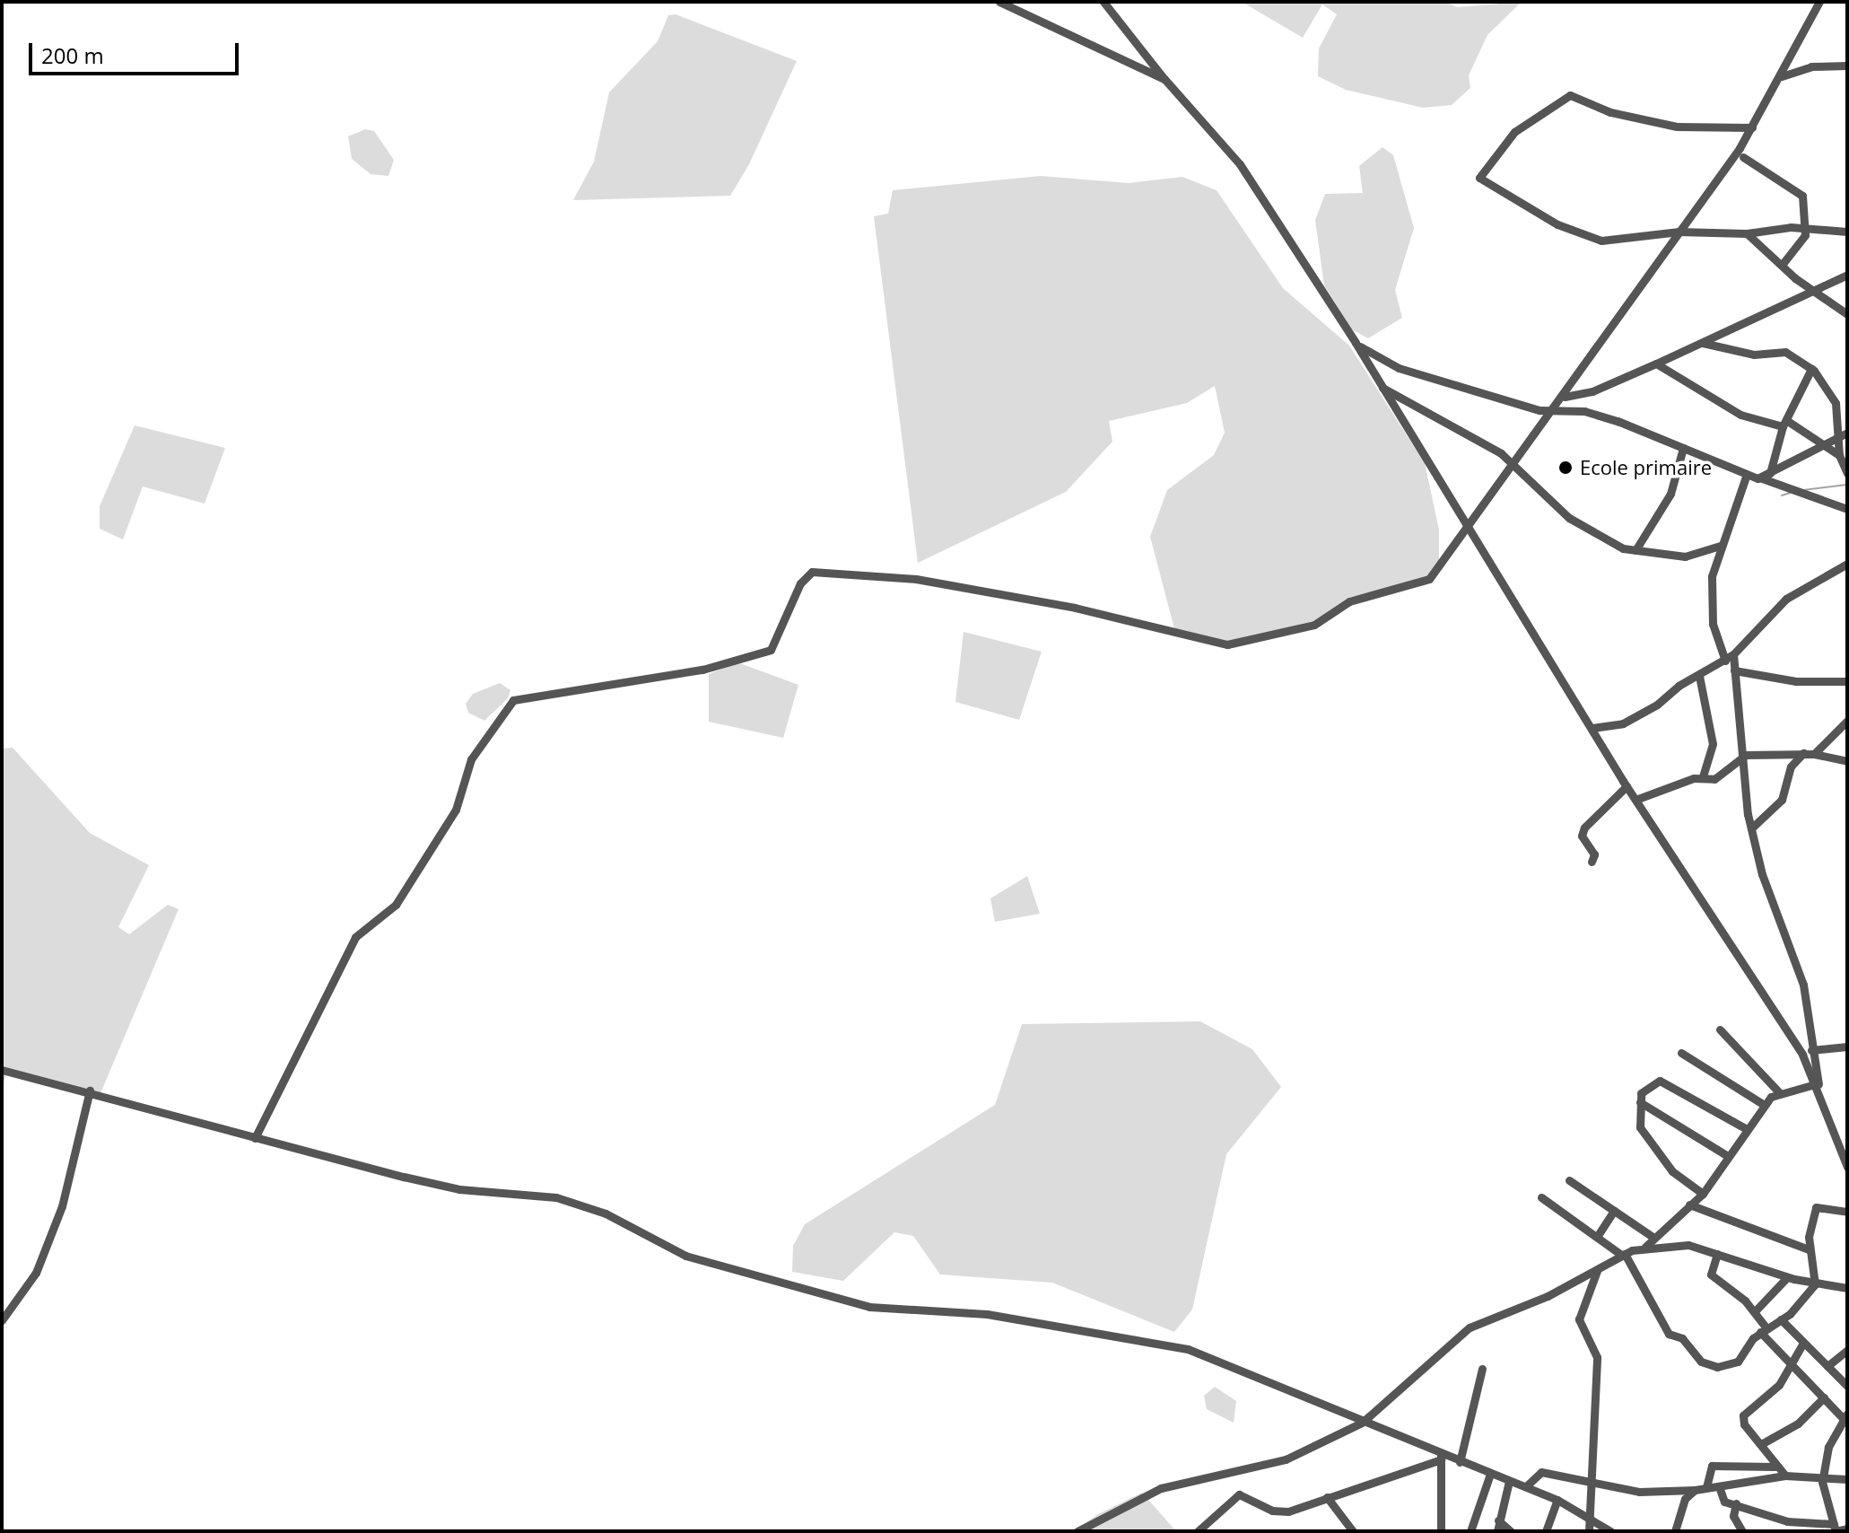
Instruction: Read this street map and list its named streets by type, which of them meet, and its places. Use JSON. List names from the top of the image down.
{
  "places": ["Ecole primaire"],
  "scale_bar": "200 m"
}
